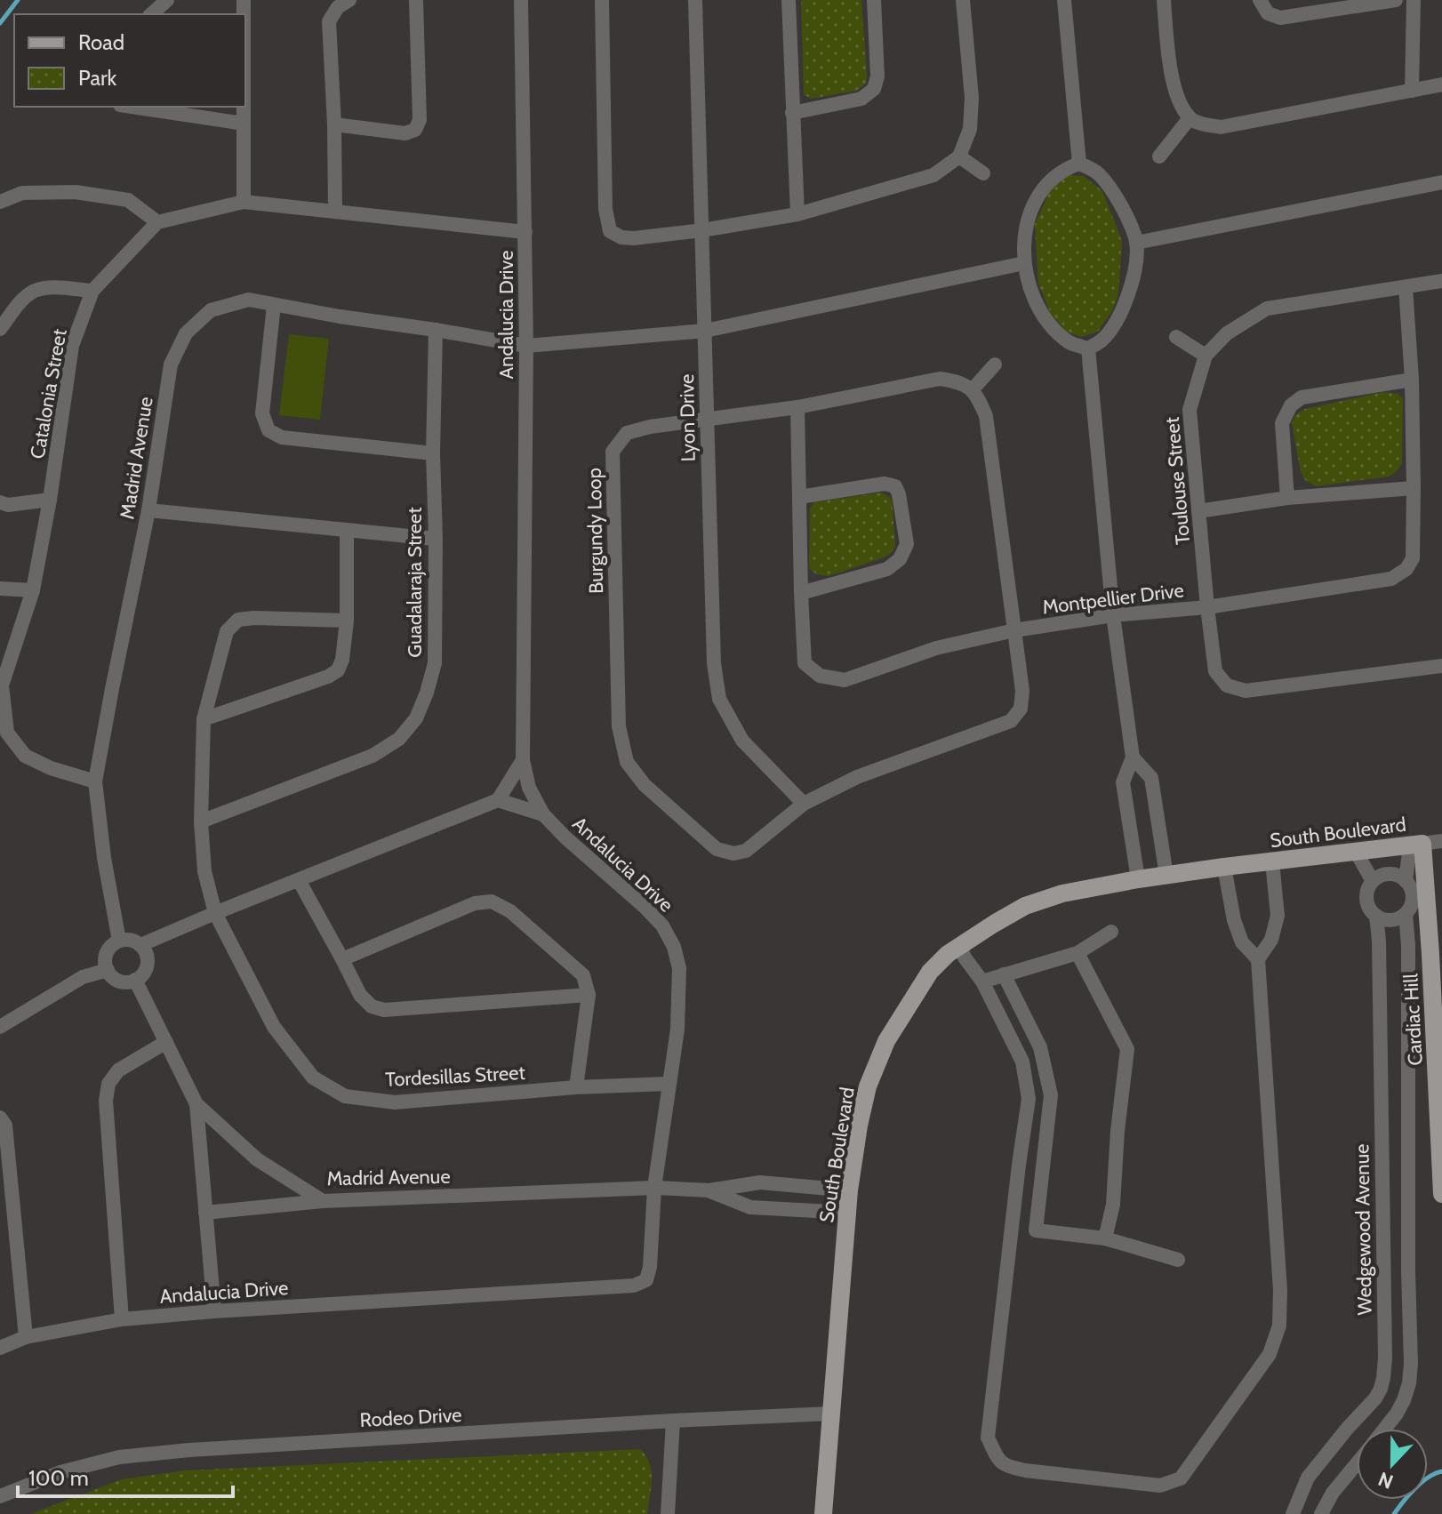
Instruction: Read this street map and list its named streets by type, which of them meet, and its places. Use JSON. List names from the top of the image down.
{
  "streets": {
    "main road": ["South Boulevard", "Cardiac Hill"],
    "street": [
      "Andalucia Drive",
      "Catalonia Street",
      "Lyon Drive",
      "Madrid Avenue",
      "Toulouse Street",
      "Burgundy Loop",
      "Guadalaraja Street",
      "Montpellier Drive",
      "Tordesillas Street",
      "Wedgewood Avenue",
      "Rodeo Drive"
    ]
  },
  "crossings": [
    ["Andalucia Drive", "Madrid Avenue"],
    ["Andalucia Drive", "Tordesillas Street"],
    ["Catalonia Street", "Madrid Avenue"],
    ["Lyon Drive", "Madrid Avenue"],
    ["Lyon Drive", "Burgundy Loop"],
    ["Madrid Avenue", "Guadalaraja Street"],
    ["Toulouse Street", "Montpellier Drive"],
    ["Burgundy Loop", "Montpellier Drive"],
    ["Guadalaraja Street", "Tordesillas Street"],
    ["South Boulevard", "Cardiac Hill"],
    ["South Boulevard", "Wedgewood Avenue"],
    ["South Boulevard", "Rodeo Drive"]
  ],
  "legend": ["Road", "Park"],
  "scale_bar": "100 m",
  "north": "bottom"
}
